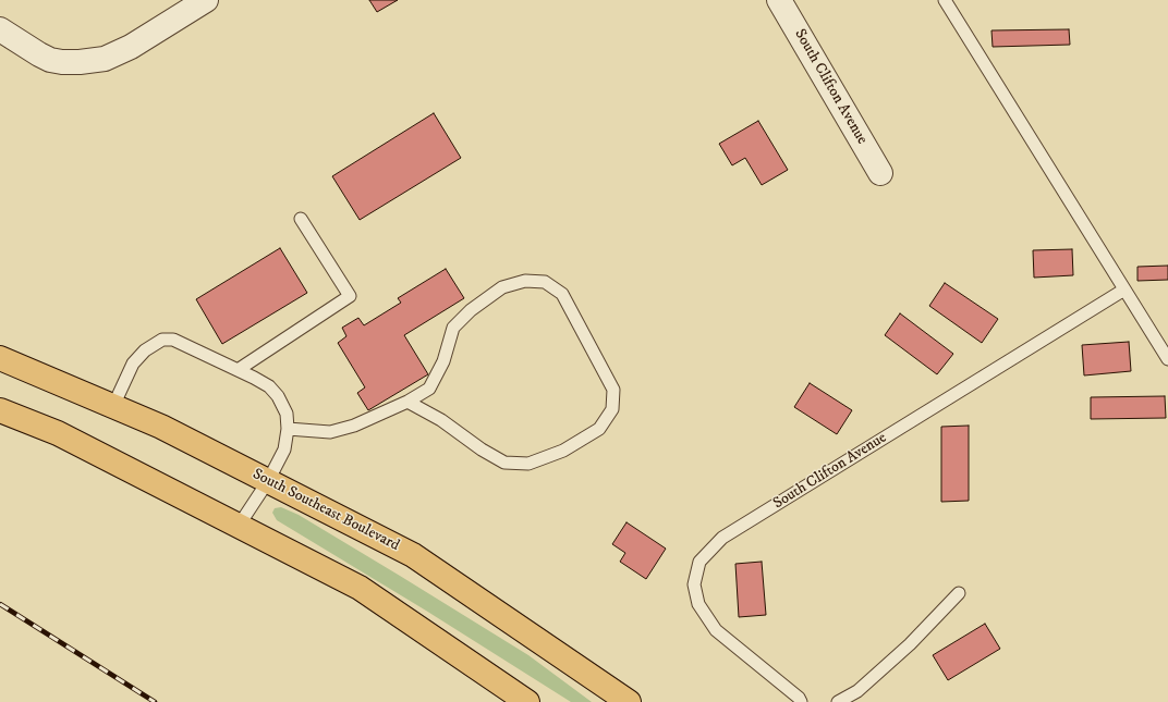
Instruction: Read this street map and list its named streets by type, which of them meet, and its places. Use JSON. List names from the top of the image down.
{
  "streets": {
    "main road": ["South Southeast Boulevard"],
    "street": ["South Clifton Avenue"]
  }
}
